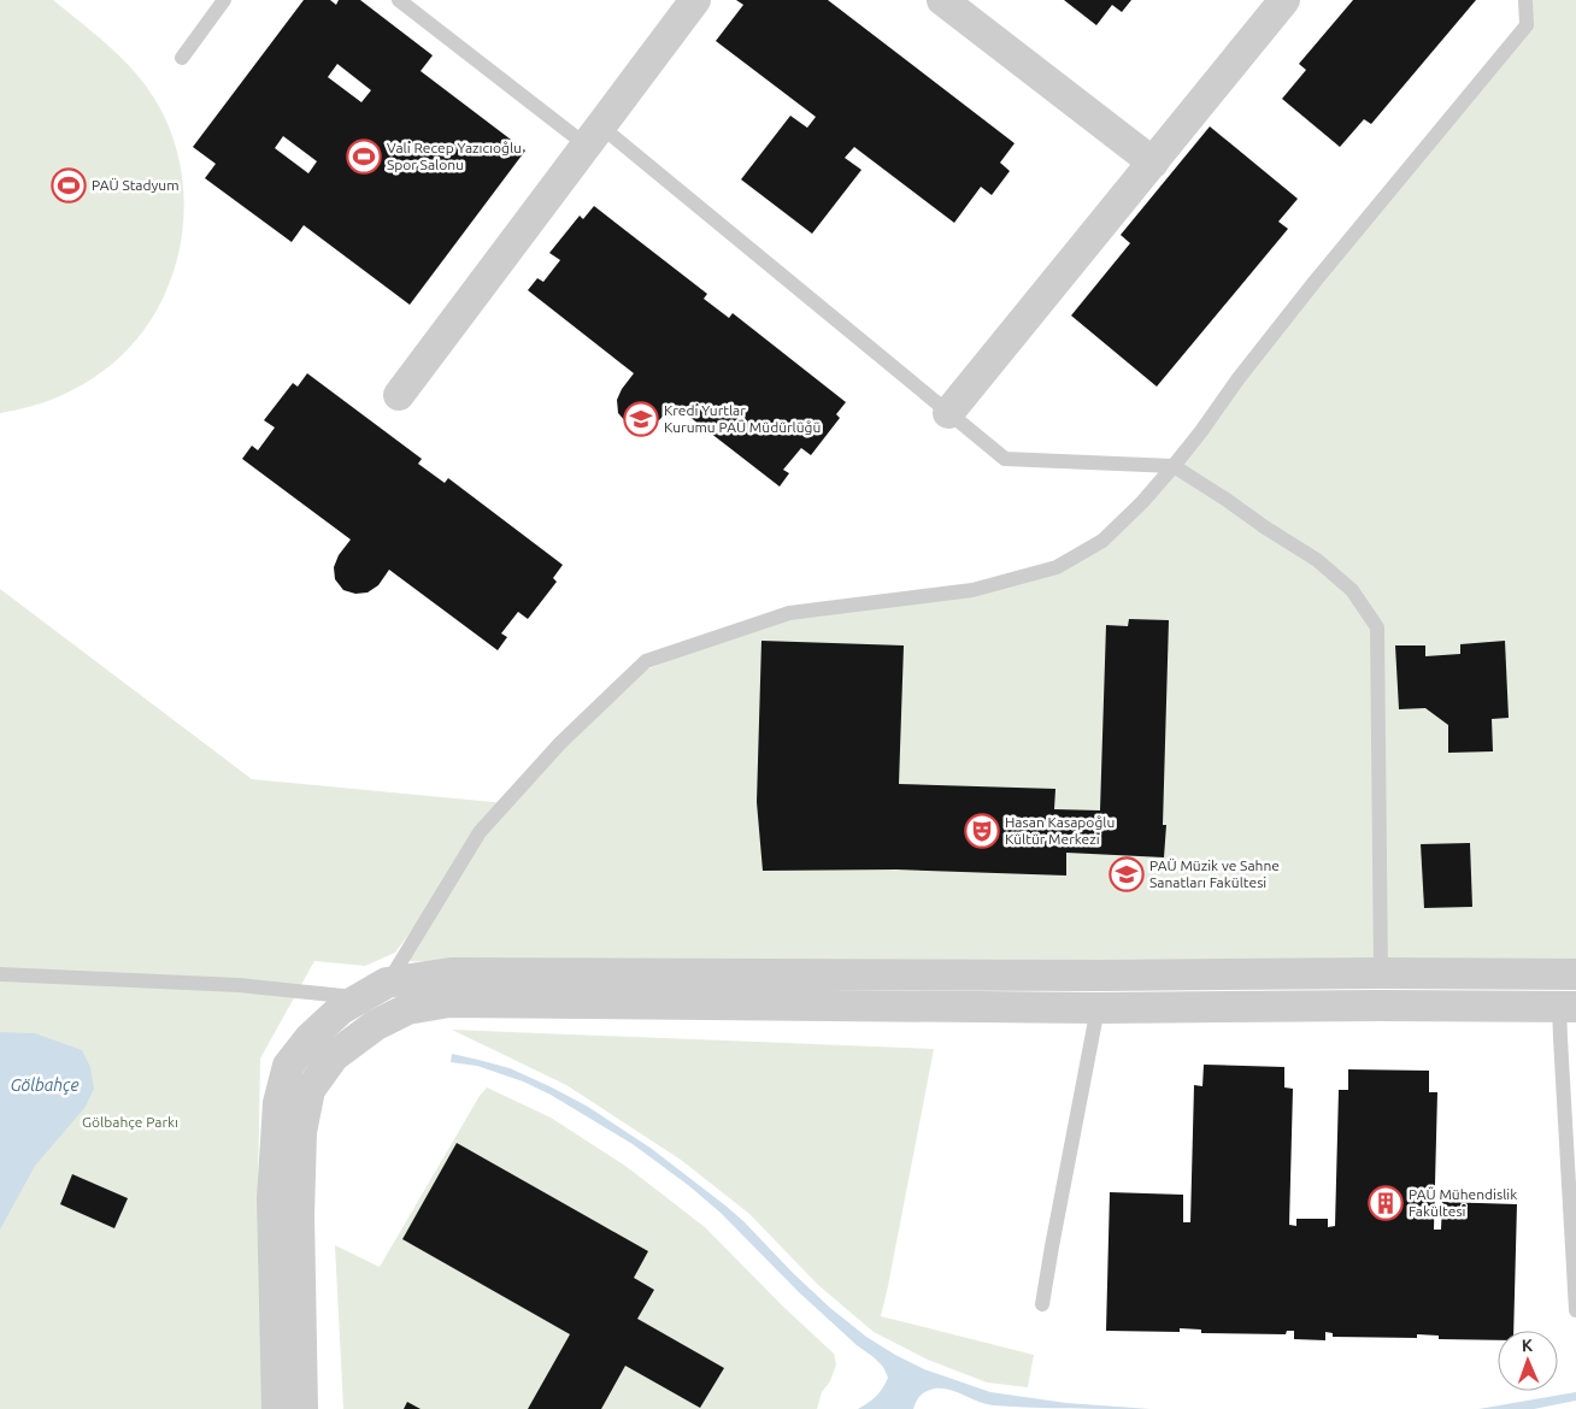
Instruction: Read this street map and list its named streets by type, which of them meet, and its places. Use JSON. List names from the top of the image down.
{
  "water": ["Gölbahçe"],
  "parks": ["Gölbahçe Parkı"],
  "places": {
    "sports": ["Vali Recep Yazıcıoğlu Spor Salonu", "PAÜ Stadyum"],
    "school or university": ["Kredi Yurtlar Kurumu PAÜ Müdürlüğü", "PAÜ Müzik ve Sahne Sanatları Fakültesi"],
    "theatre": ["Hasan Kasapoğlu Kültür Merkezi"],
    "building": ["PAÜ Mühendislik Fakültesi"]
  },
  "north": "top"
}
